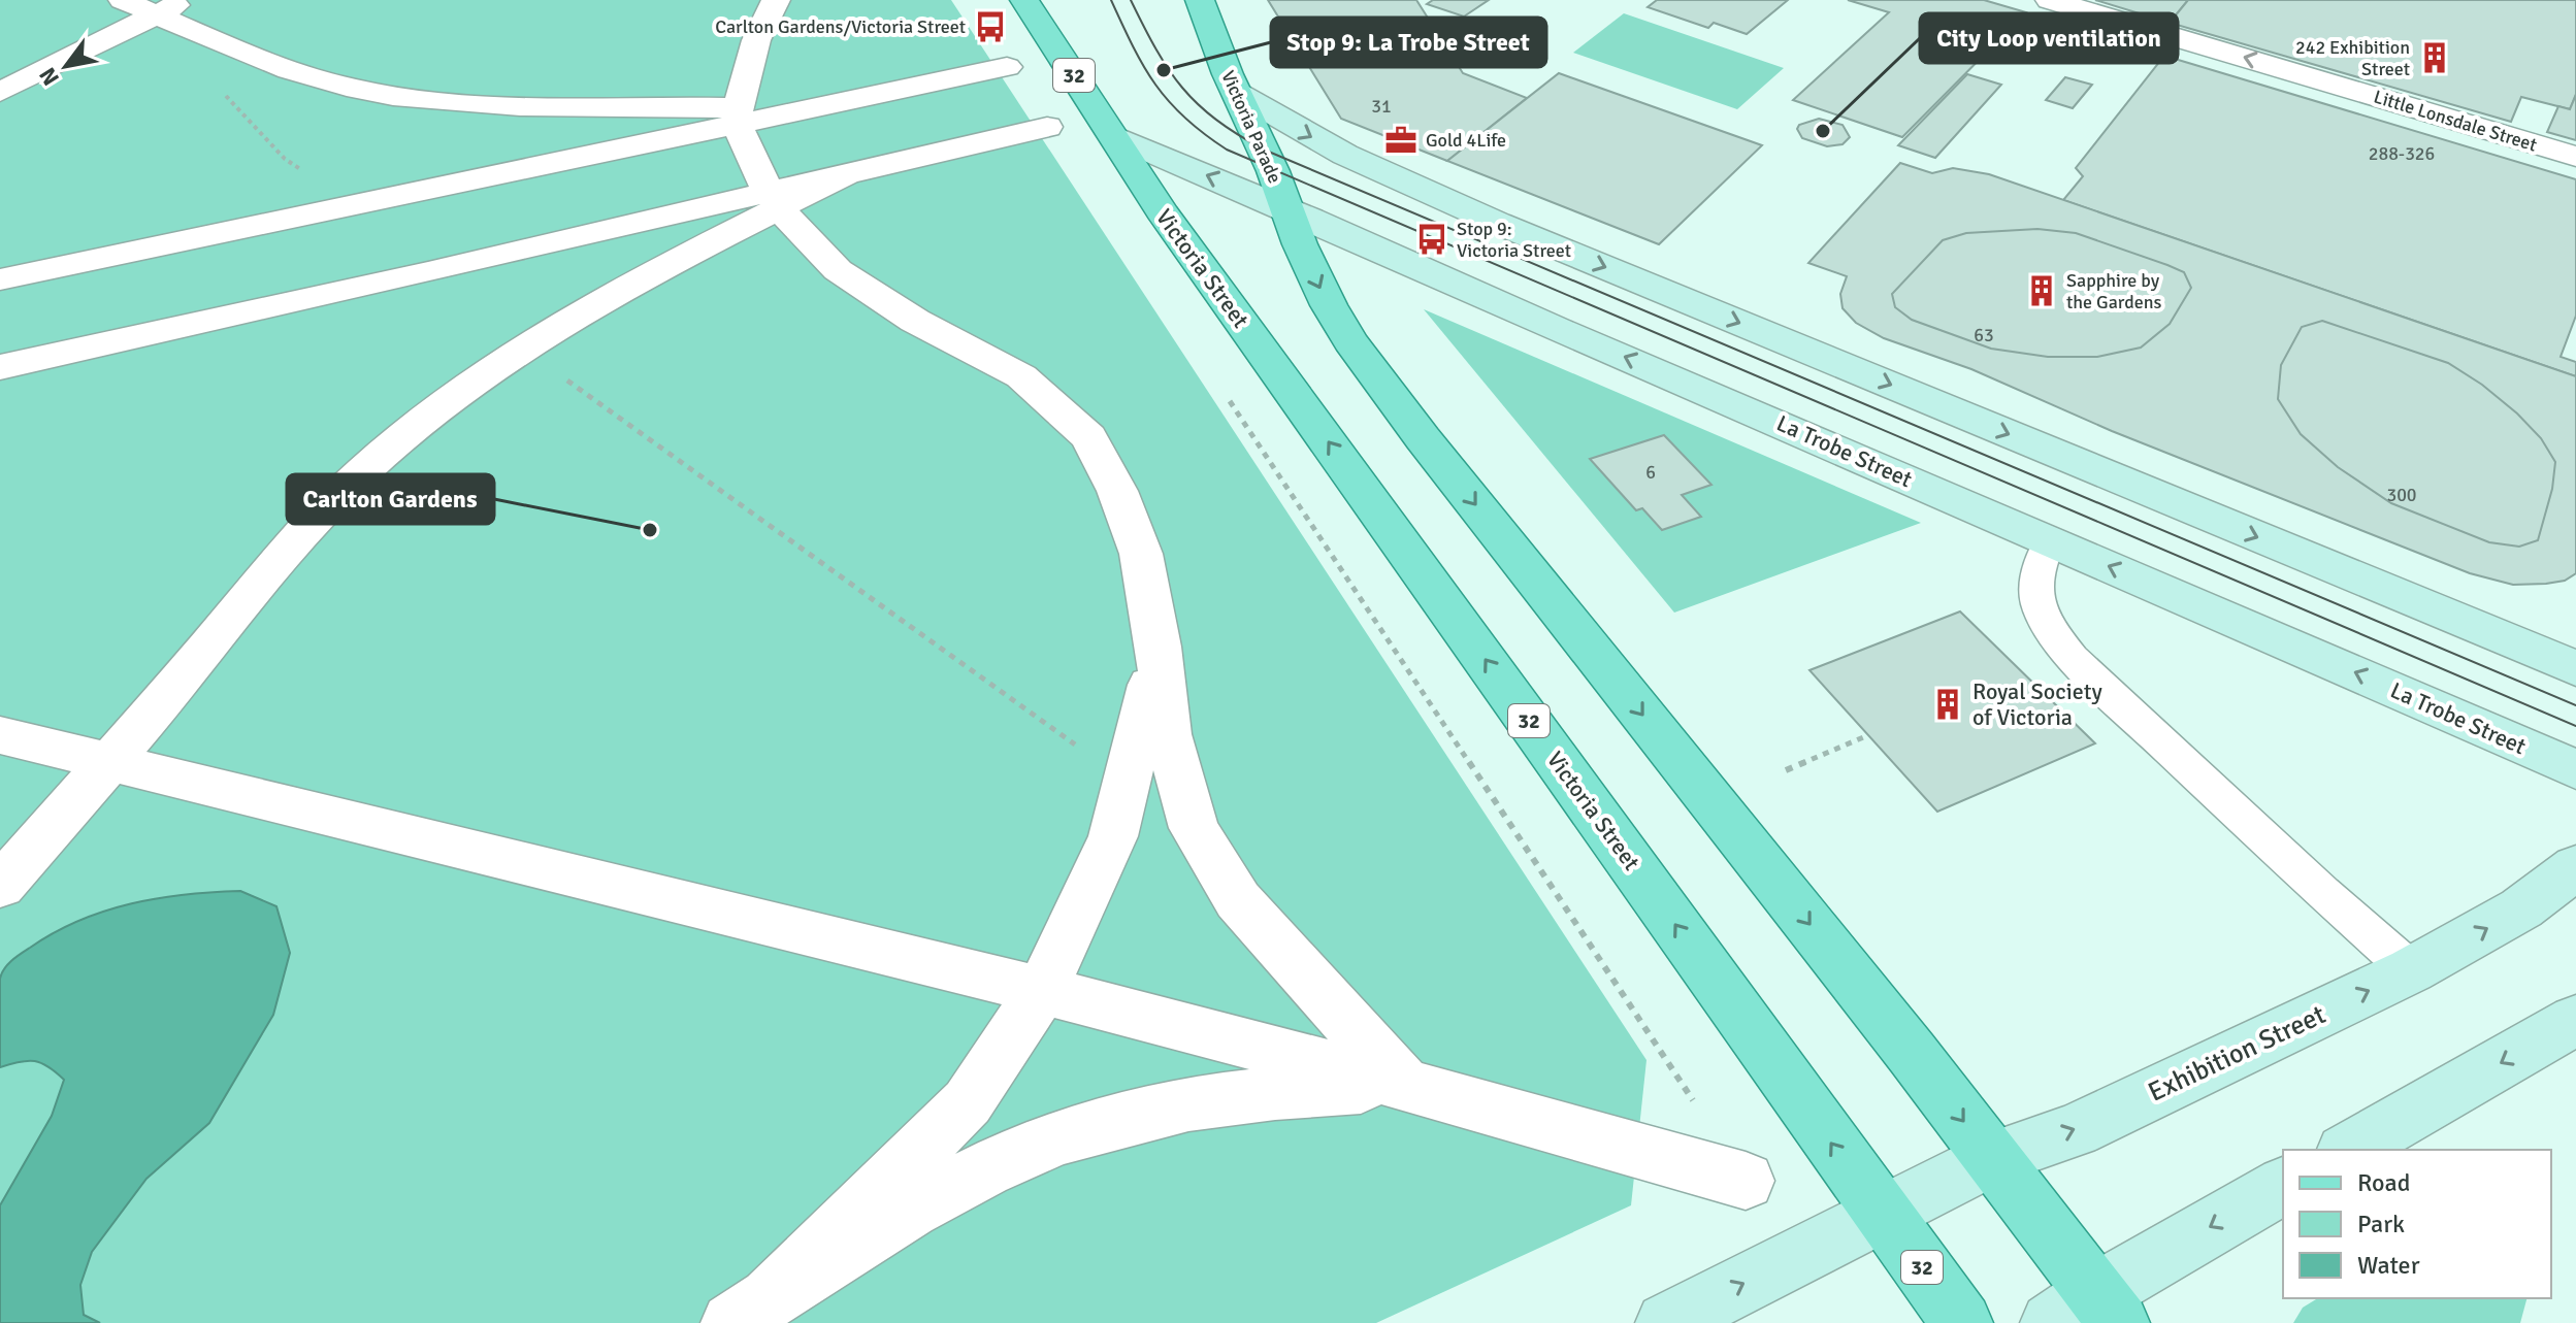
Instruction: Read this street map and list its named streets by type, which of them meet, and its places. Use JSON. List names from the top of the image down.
{
  "streets": {
    "main road": ["32", "Victoria Parade", "Victoria Street"],
    "street": ["Little Lonsdale Street", "La Trobe Street", "Exhibition Street"]
  },
  "crossings": [
    ["32", "Victoria Street"],
    ["32", "La Trobe Street"],
    ["Victoria Parade", "La Trobe Street"],
    ["Victoria Street", "La Trobe Street"],
    ["Victoria Street", "Exhibition Street"]
  ],
  "one_way": ["Little Lonsdale Street"],
  "places": {
    "bus stop": ["Carlton Gardens/Victoria Street", "Stop 9: Victoria Street"],
    "building": ["242 Exhibition Street", "Sapphire by the Gardens", "Royal Society of Victoria"],
    "other": ["Stop 9: La Trobe Street", "City Loop ventilation", "Carlton Gardens"],
    "office": ["Gold 4Life"]
  },
  "house_numbers": [
    "31",
    "288-326",
    "63",
    "6",
    "300"
  ],
  "legend": ["Road", "Park", "Water"],
  "north": "bottom left"
}
